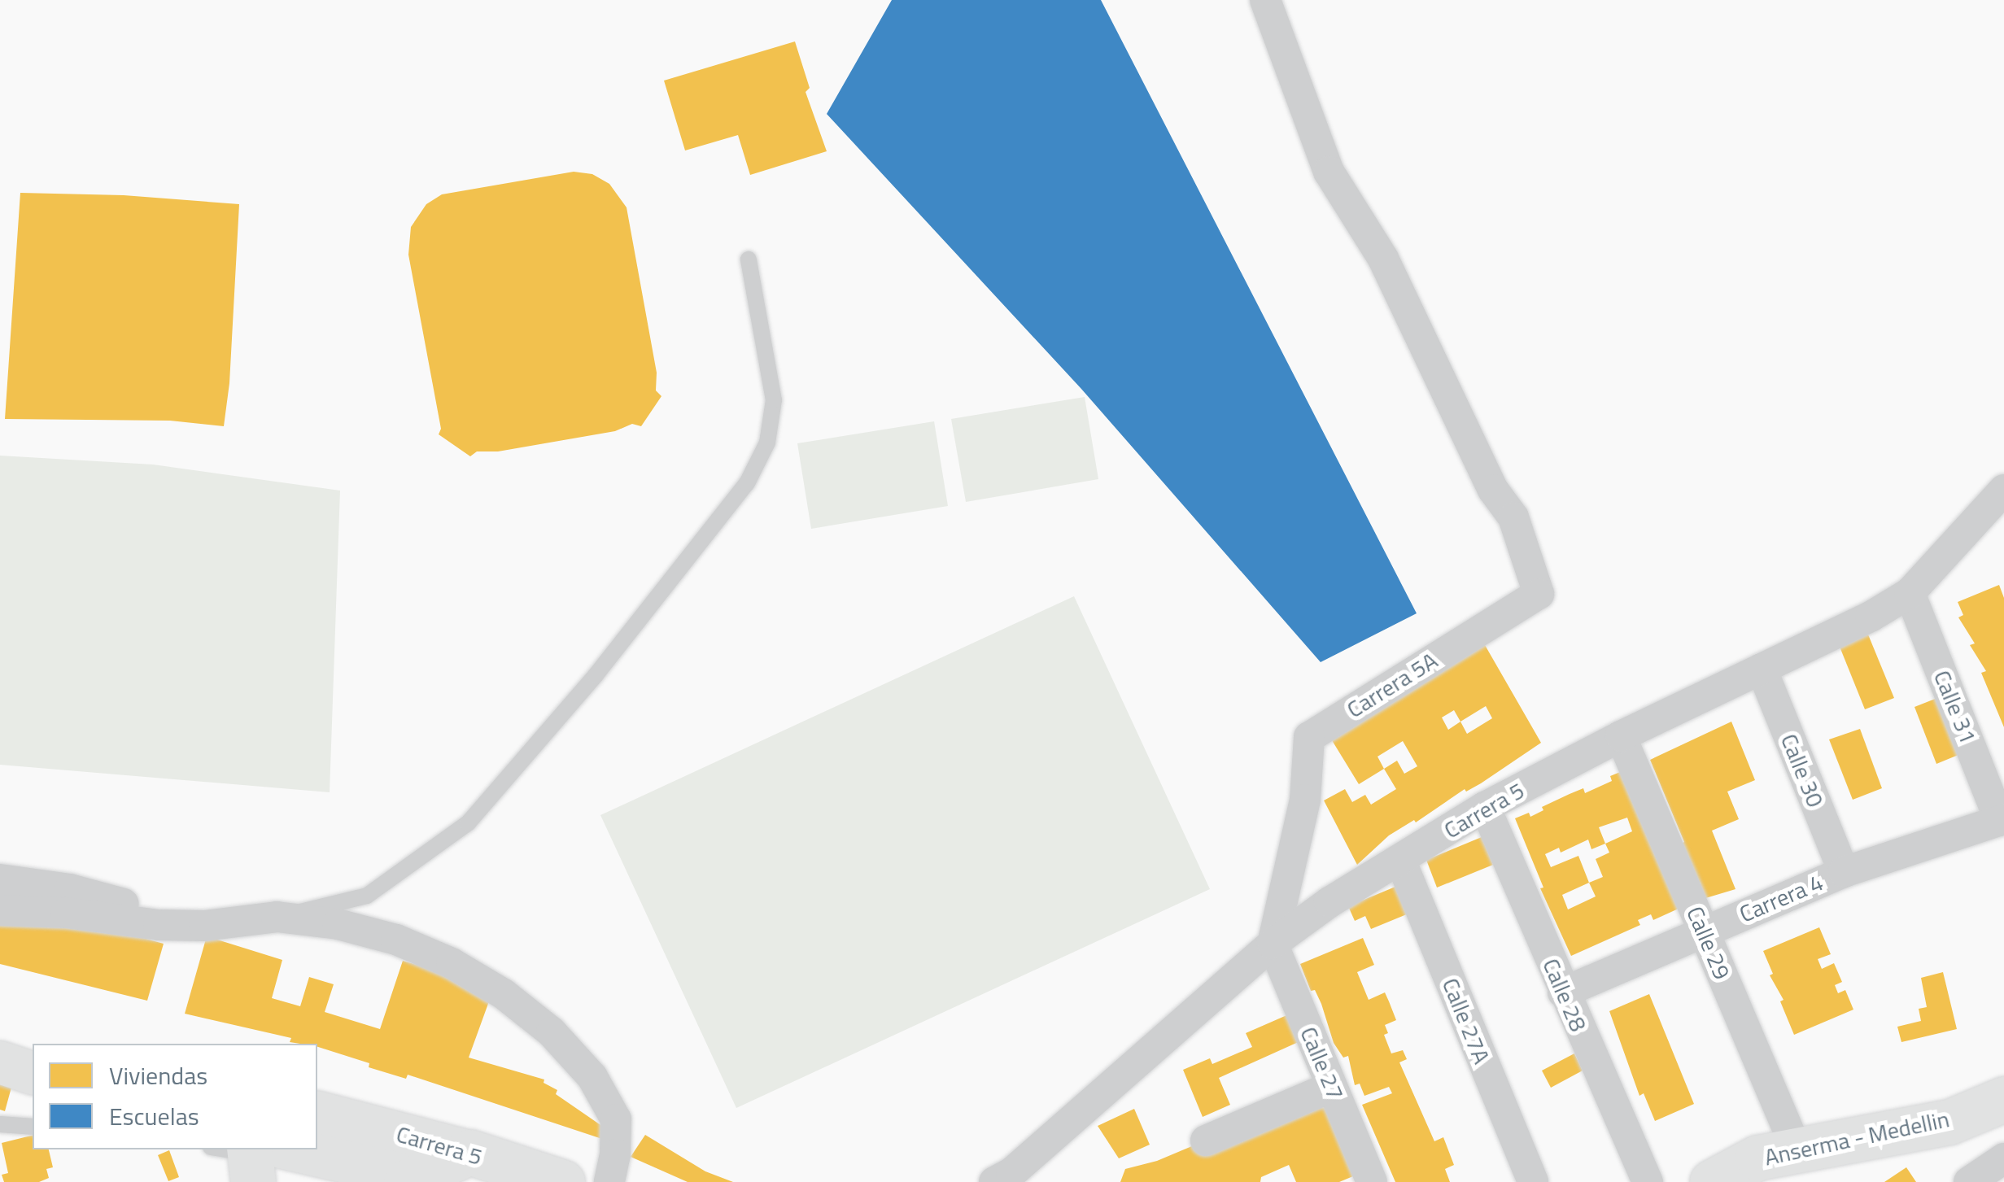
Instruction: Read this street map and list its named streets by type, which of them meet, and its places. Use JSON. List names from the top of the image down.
{
  "streets": {
    "main road": ["Carrera 5", "Anserma - Medellin"],
    "street": [
      "Carrera 5A",
      "Calle 31",
      "Calle 30",
      "Carrera 4",
      "Calle 29",
      "Calle 28",
      "Calle 27A",
      "Calle 27"
    ]
  },
  "crossings": [
    ["Calle 31", "Carrera 5"],
    ["Calle 31", "Carrera 4"],
    ["Calle 30", "Carrera 5"],
    ["Calle 30", "Carrera 4"],
    ["Carrera 5", "Calle 29"],
    ["Carrera 5", "Calle 28"],
    ["Carrera 5", "Calle 27A"],
    ["Carrera 5", "Calle 27"],
    ["Carrera 4", "Calle 29"],
    ["Carrera 4", "Calle 28"],
    ["Calle 29", "Anserma - Medellin"]
  ],
  "legend": ["Viviendas", "Escuelas"]
}
